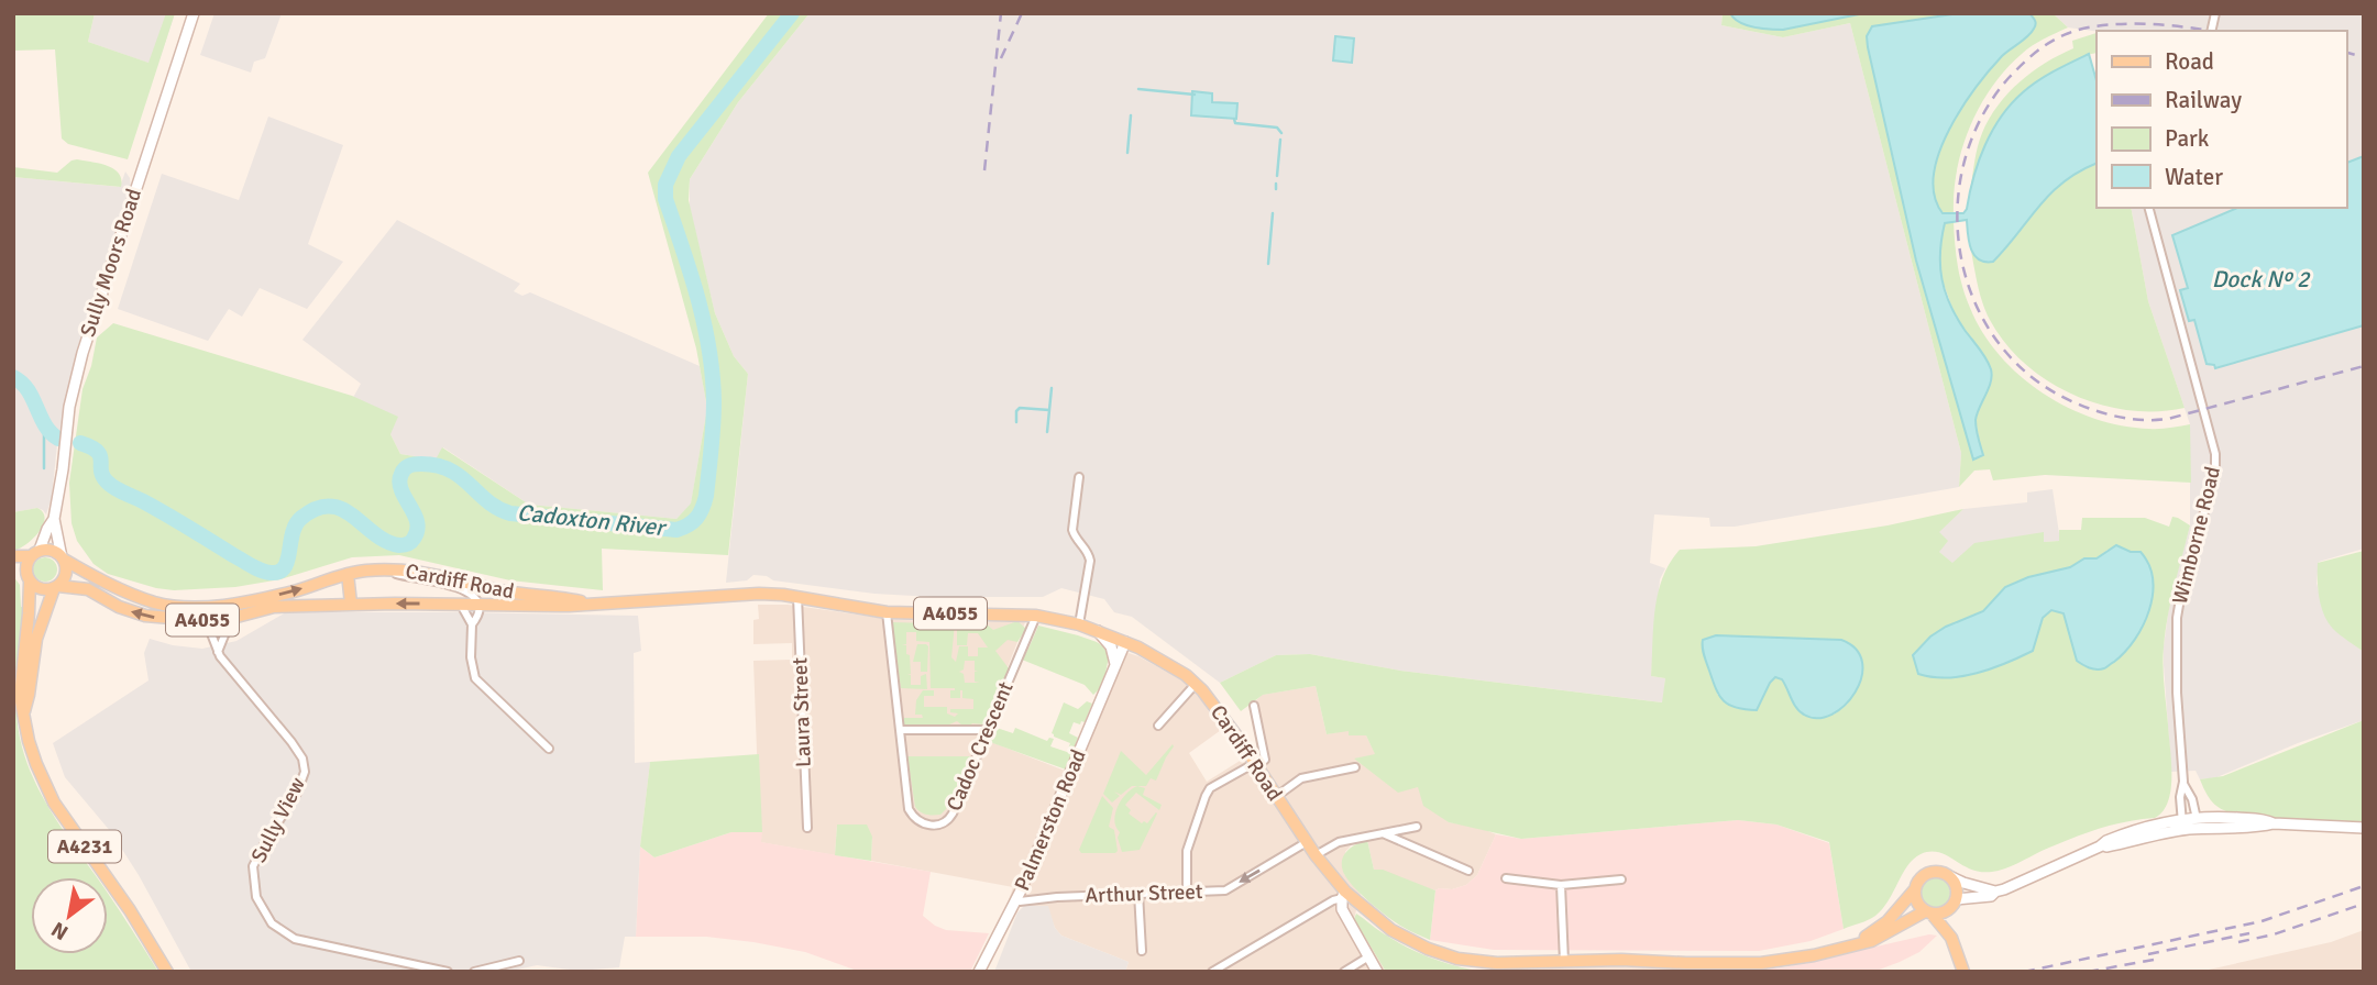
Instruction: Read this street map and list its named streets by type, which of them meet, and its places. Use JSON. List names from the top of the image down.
{
  "streets": {
    "main road": ["Cardiff Road", "A4055", "A4231"],
    "street": [
      "Sully Moors Road",
      "Wimborne Road",
      "Laura Street",
      "Cadoc Crescent",
      "Sully View",
      "Palmerston Road",
      "Arthur Street"
    ]
  },
  "crossings": [
    ["Sully Moors Road", "Cardiff Road"],
    ["Sully Moors Road", "A4231"],
    ["Cardiff Road", "Laura Street"],
    ["Cardiff Road", "Cadoc Crescent"],
    ["Cardiff Road", "Sully View"],
    ["Cardiff Road", "Palmerston Road"],
    ["Cardiff Road", "A4231"],
    ["Cardiff Road", "Arthur Street"],
    ["Palmerston Road", "Arthur Street"]
  ],
  "one_way": ["Arthur Street"],
  "water": ["Dock Nº 2", "Cadoxton River"],
  "legend": [
    "Road",
    "Railway",
    "Park",
    "Water"
  ],
  "north": "bottom left"
}
